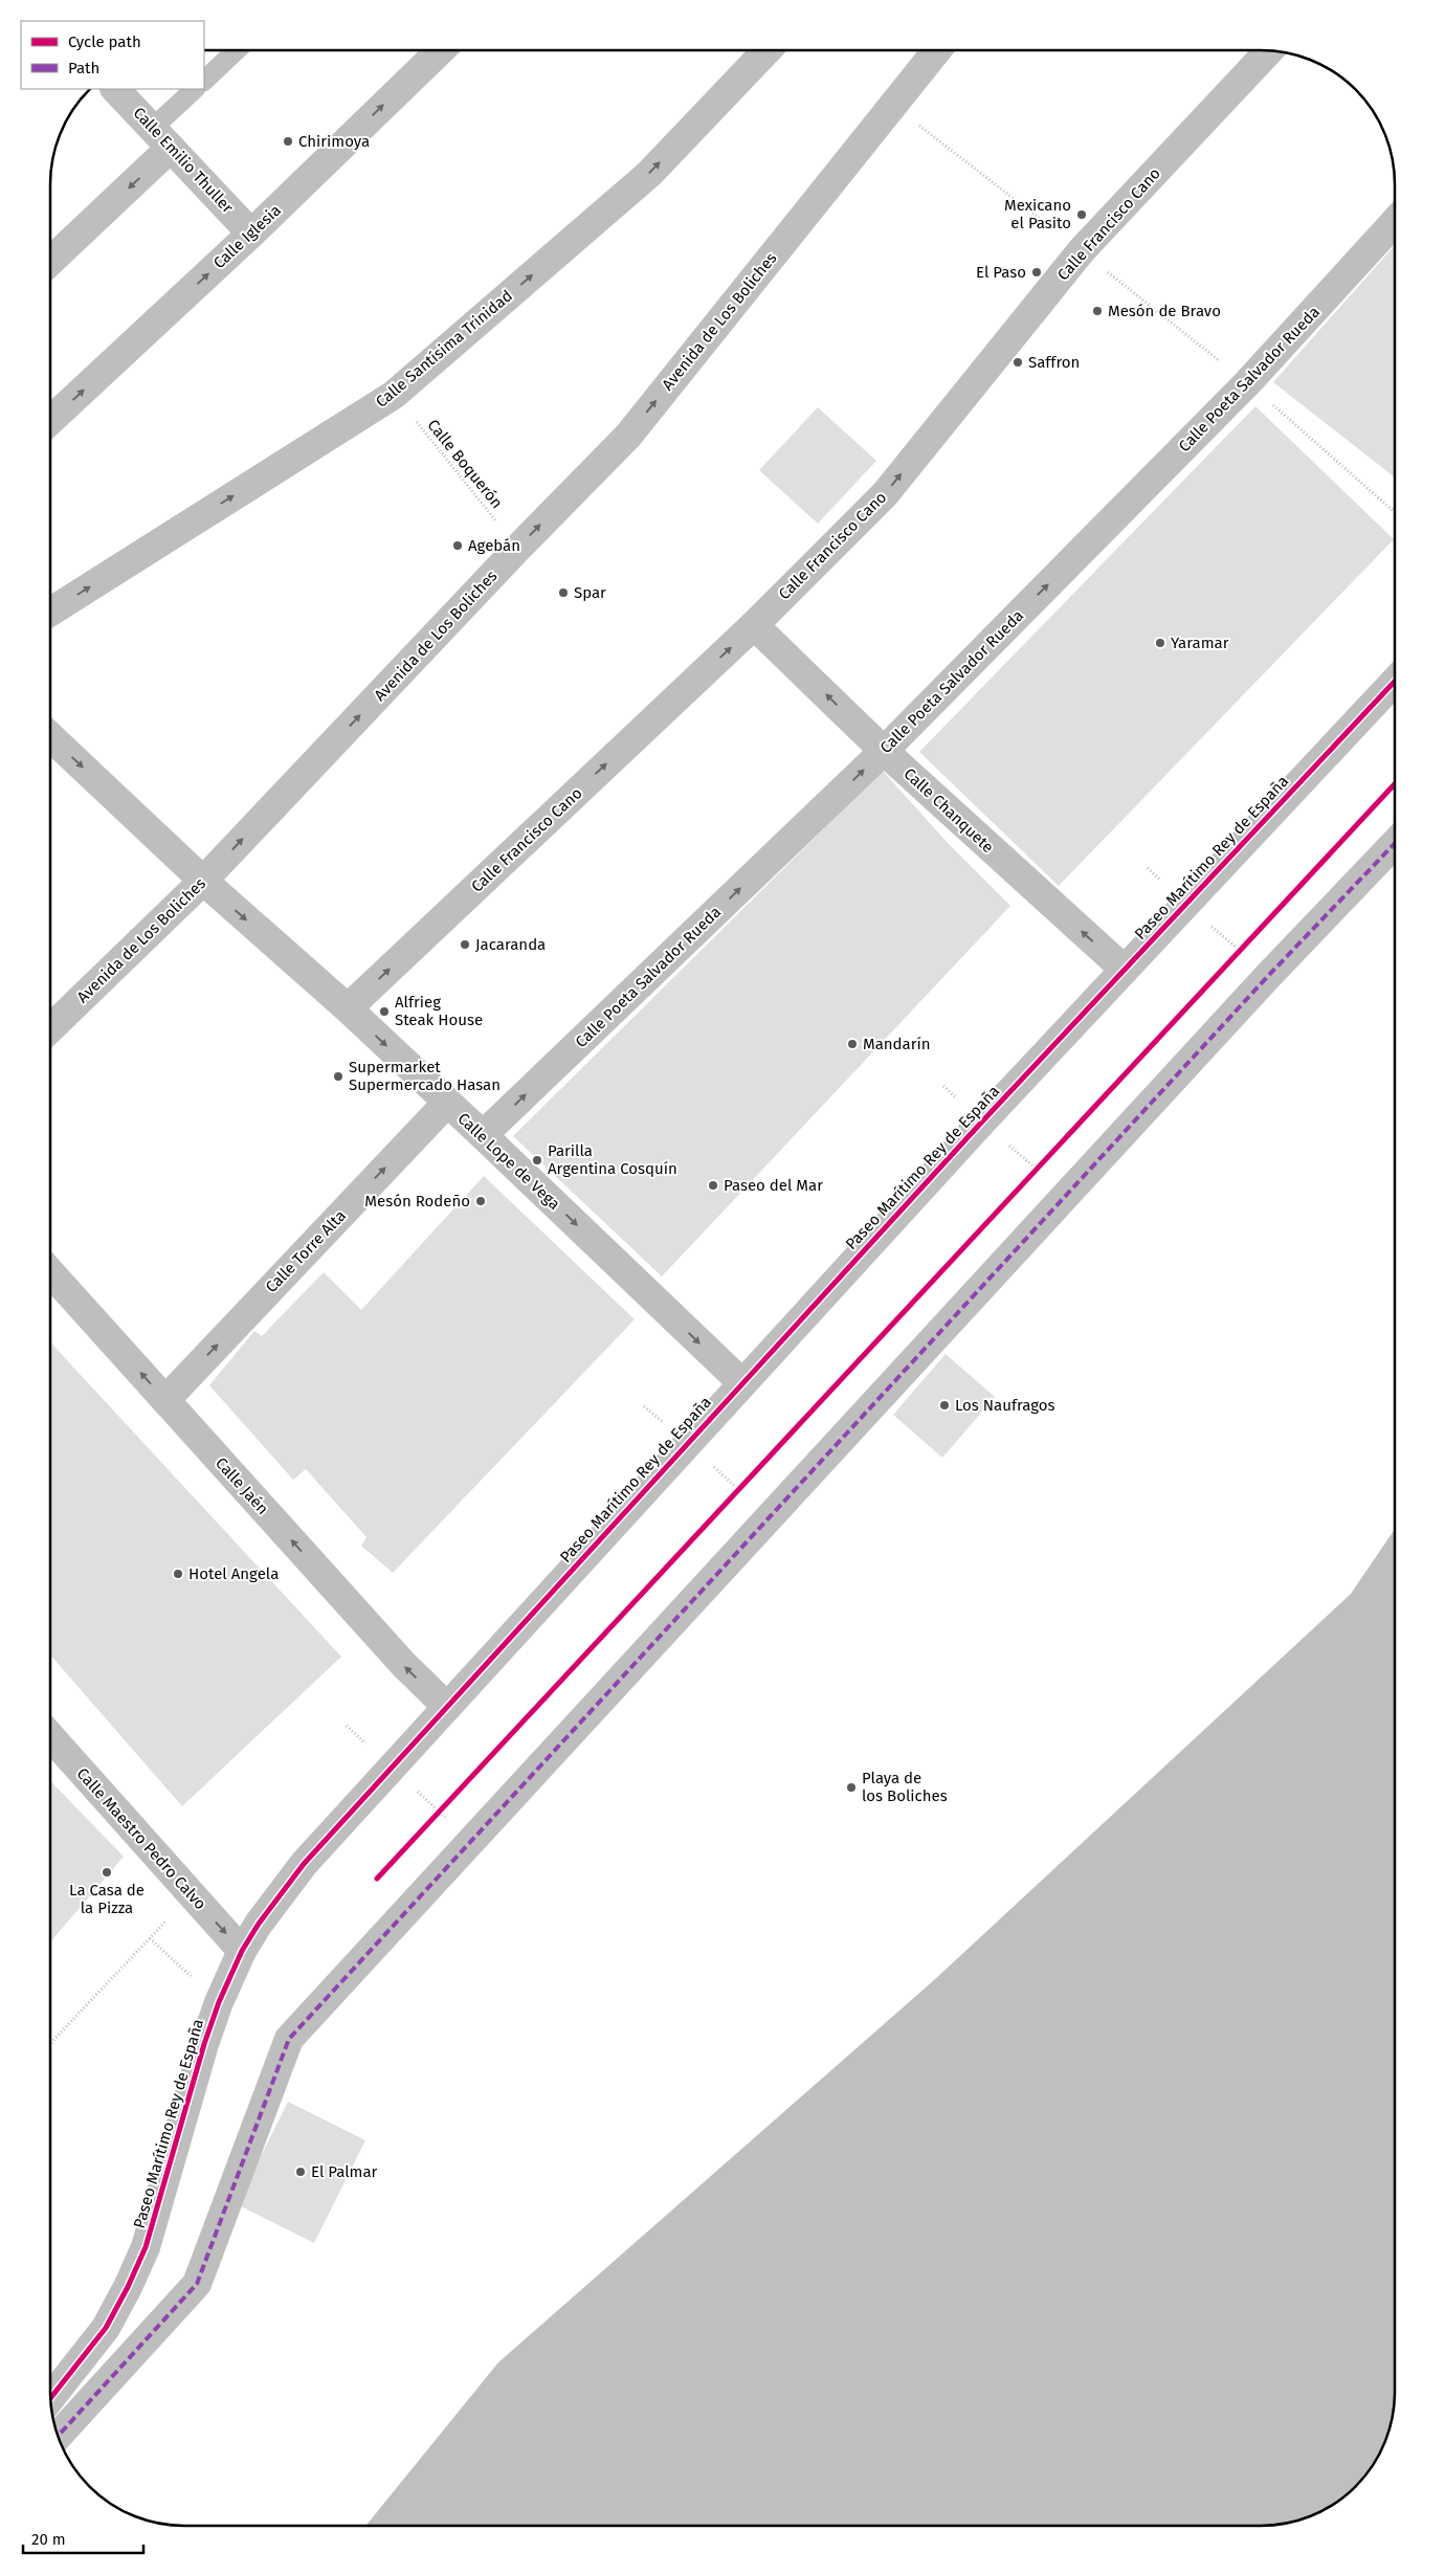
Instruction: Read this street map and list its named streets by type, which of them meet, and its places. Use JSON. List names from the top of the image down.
{
  "streets": {
    "street": [
      "Calle Emilio Thuller",
      "Calle Francisco Cano",
      "Calle Iglesia",
      "Avenida de Los Boliches",
      "Calle Santísima Trinidad",
      "Calle Poeta Salvador Rueda",
      "Calle Chanquete",
      "Paseo Marítimo Rey de España",
      "Calle Lope de Vega",
      "Calle Torre Alta",
      "Calle Jaén",
      "Calle Maestro Pedro Calvo"
    ],
    "path": ["Calle Boquerón"]
  },
  "crossings": [
    ["Calle Emilio Thuller", "Calle Iglesia"],
    ["Calle Francisco Cano", "Calle Chanquete"],
    ["Calle Francisco Cano", "Calle Lope de Vega"],
    ["Avenida de Los Boliches", "Calle Boquerón"],
    ["Avenida de Los Boliches", "Calle Lope de Vega"],
    ["Calle Santísima Trinidad", "Calle Boquerón"],
    ["Calle Poeta Salvador Rueda", "Calle Chanquete"],
    ["Calle Poeta Salvador Rueda", "Calle Lope de Vega"],
    ["Calle Chanquete", "Paseo Marítimo Rey de España"],
    ["Paseo Marítimo Rey de España", "Calle Lope de Vega"],
    ["Paseo Marítimo Rey de España", "Calle Jaén"],
    ["Paseo Marítimo Rey de España", "Calle Maestro Pedro Calvo"],
    ["Calle Lope de Vega", "Calle Torre Alta"],
    ["Calle Torre Alta", "Calle Jaén"]
  ],
  "one_way": [
    "Calle Francisco Cano",
    "Avenida de Los Boliches",
    "Calle Santísima Trinidad",
    "Calle Poeta Salvador Rueda",
    "Calle Chanquete",
    "Calle Lope de Vega",
    "Calle Torre Alta",
    "Calle Jaén"
  ],
  "places": [
    "Chirimoya",
    "Mexicano el Pasito",
    "El Paso",
    "Mesón de Bravo",
    "Saffron",
    "Agebán",
    "Spar",
    "Yaramar",
    "Jacaranda",
    "Alfrieg Steak House",
    "Mandarín",
    "Supermarket Supermercado Hasan",
    "Parilla Argentina Cosquín",
    "Paseo del Mar",
    "Mesón Rodeño",
    "Los Naufragos",
    "Hotel Angela",
    "Playa de los Boliches",
    "La Casa de la Pizza",
    "El Palmar"
  ],
  "legend": ["Cycle path", "Path"],
  "scale_bar": "20 m"
}
